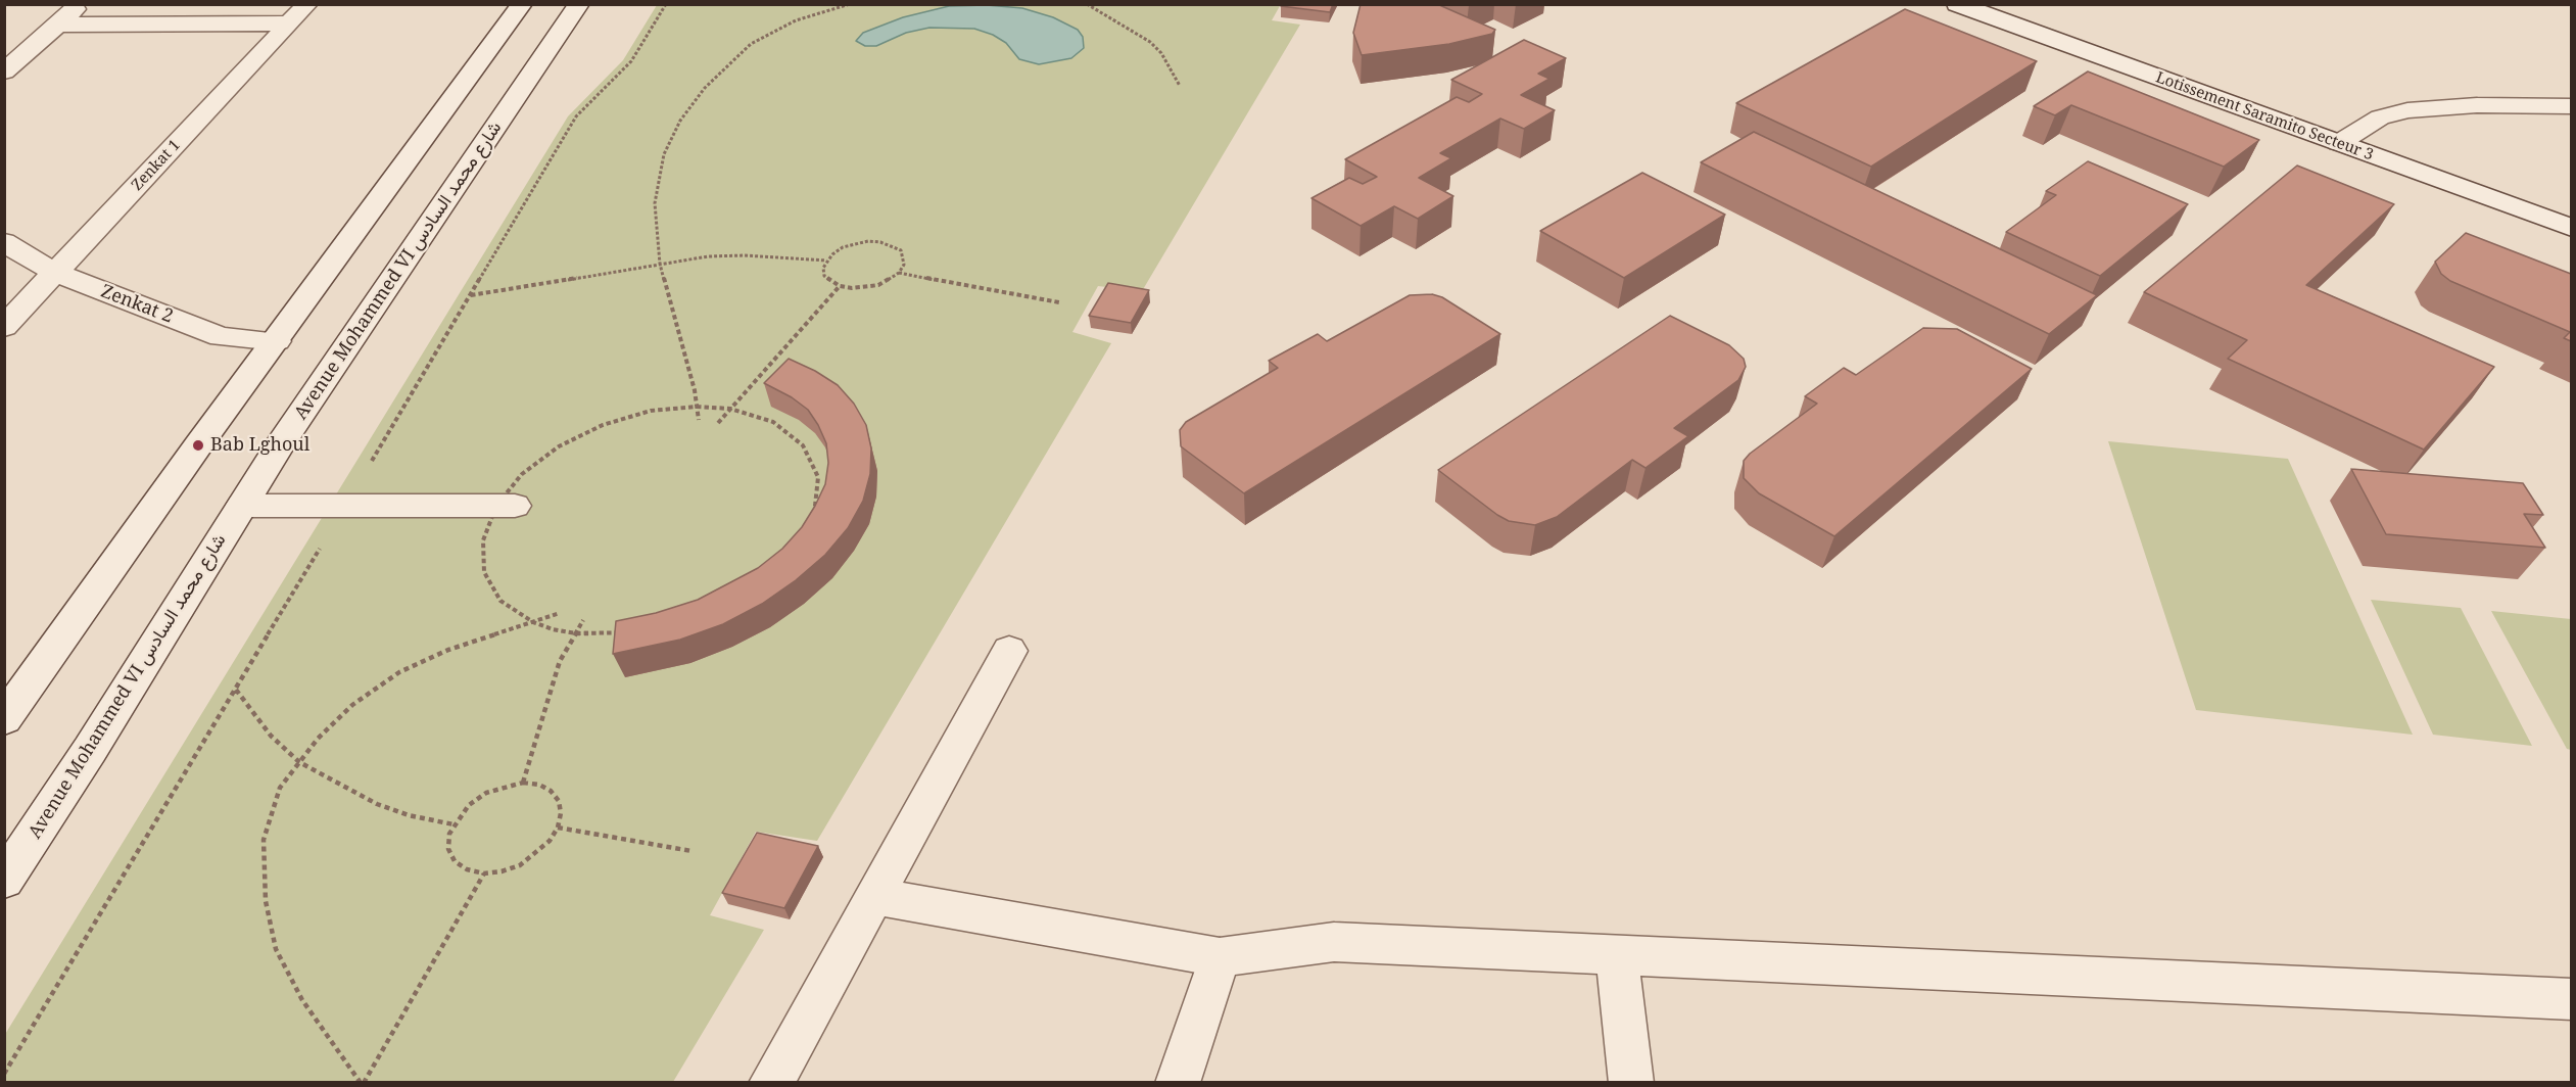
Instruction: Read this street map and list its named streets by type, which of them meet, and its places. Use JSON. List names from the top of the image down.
{
  "streets": {
    "street": [
      "Lotissement Saramito Secteur 3",
      "Zenkat 1",
      "Avenue Mohammed VI شارع محمد السادس",
      "Zenkat 2"
    ]
  },
  "crossings": [
    ["Zenkat 1", "Zenkat 2"]
  ],
  "places": ["Bab Lghoul"]
}
